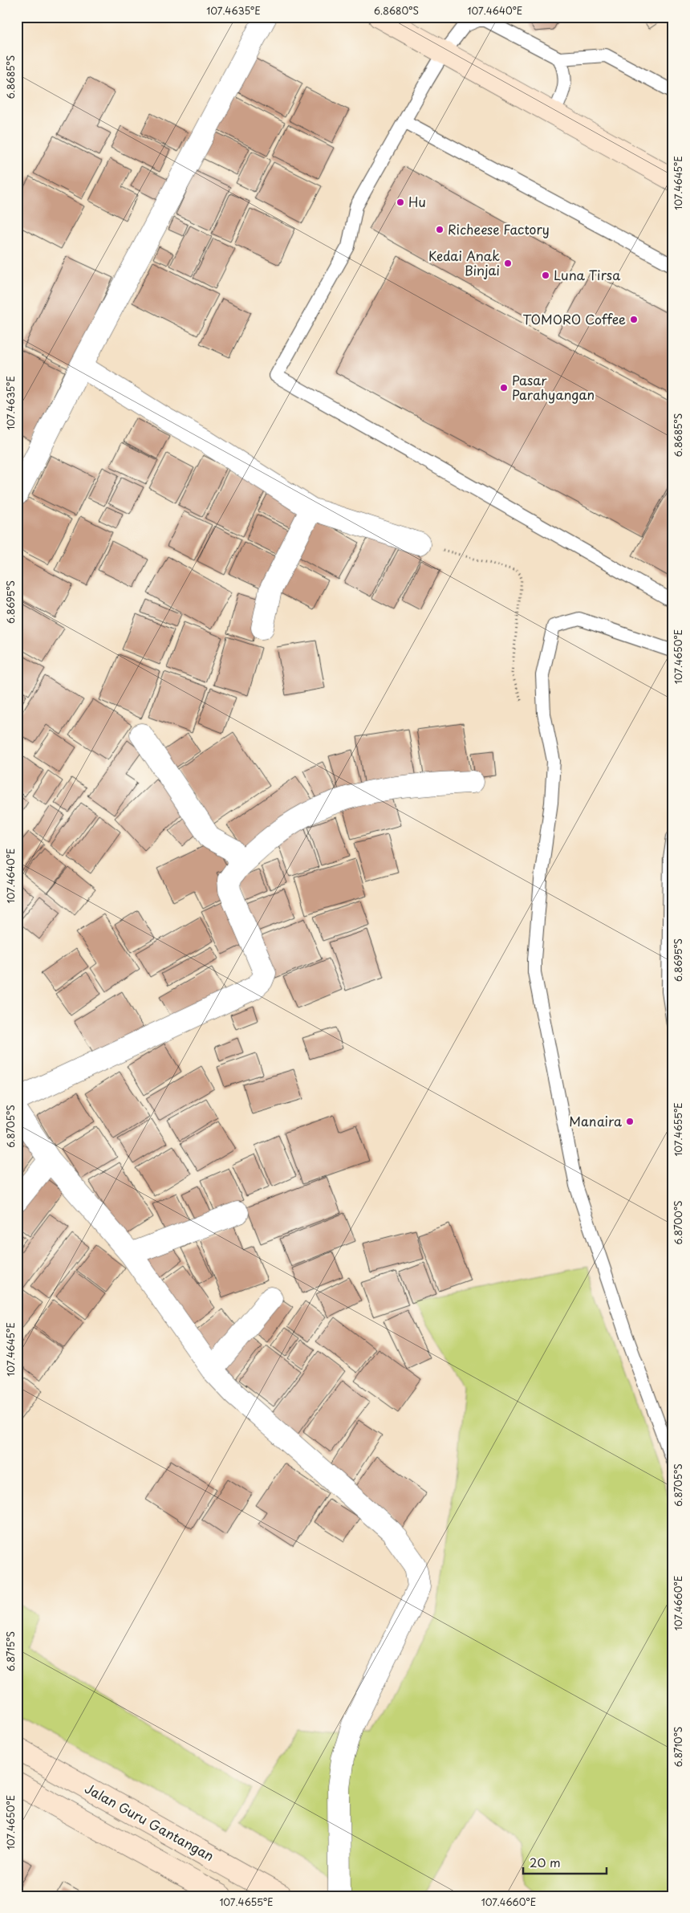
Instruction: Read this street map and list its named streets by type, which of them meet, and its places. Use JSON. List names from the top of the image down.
{
  "streets": {
    "street": ["Jalan Guru Gantangan"]
  },
  "places": [
    "Hu",
    "Richeese Factory",
    "Kedai Anak Binjai",
    "Luna Tirsa",
    "TOMORO Coffee",
    "Pasar Parahyangan",
    "Manaira"
  ],
  "scale_bar": "20 m",
  "coordinates": [
    "107.4635°E",
    "6.8680°S",
    "107.4640°E",
    "6.8685°S",
    "107.4645°E",
    "6.8695°S",
    "107.4650°E",
    "6.8705°S",
    "107.4655°E",
    "6.8700°S",
    "107.4660°E",
    "6.8715°S",
    "6.8710°S"
  ]
}
